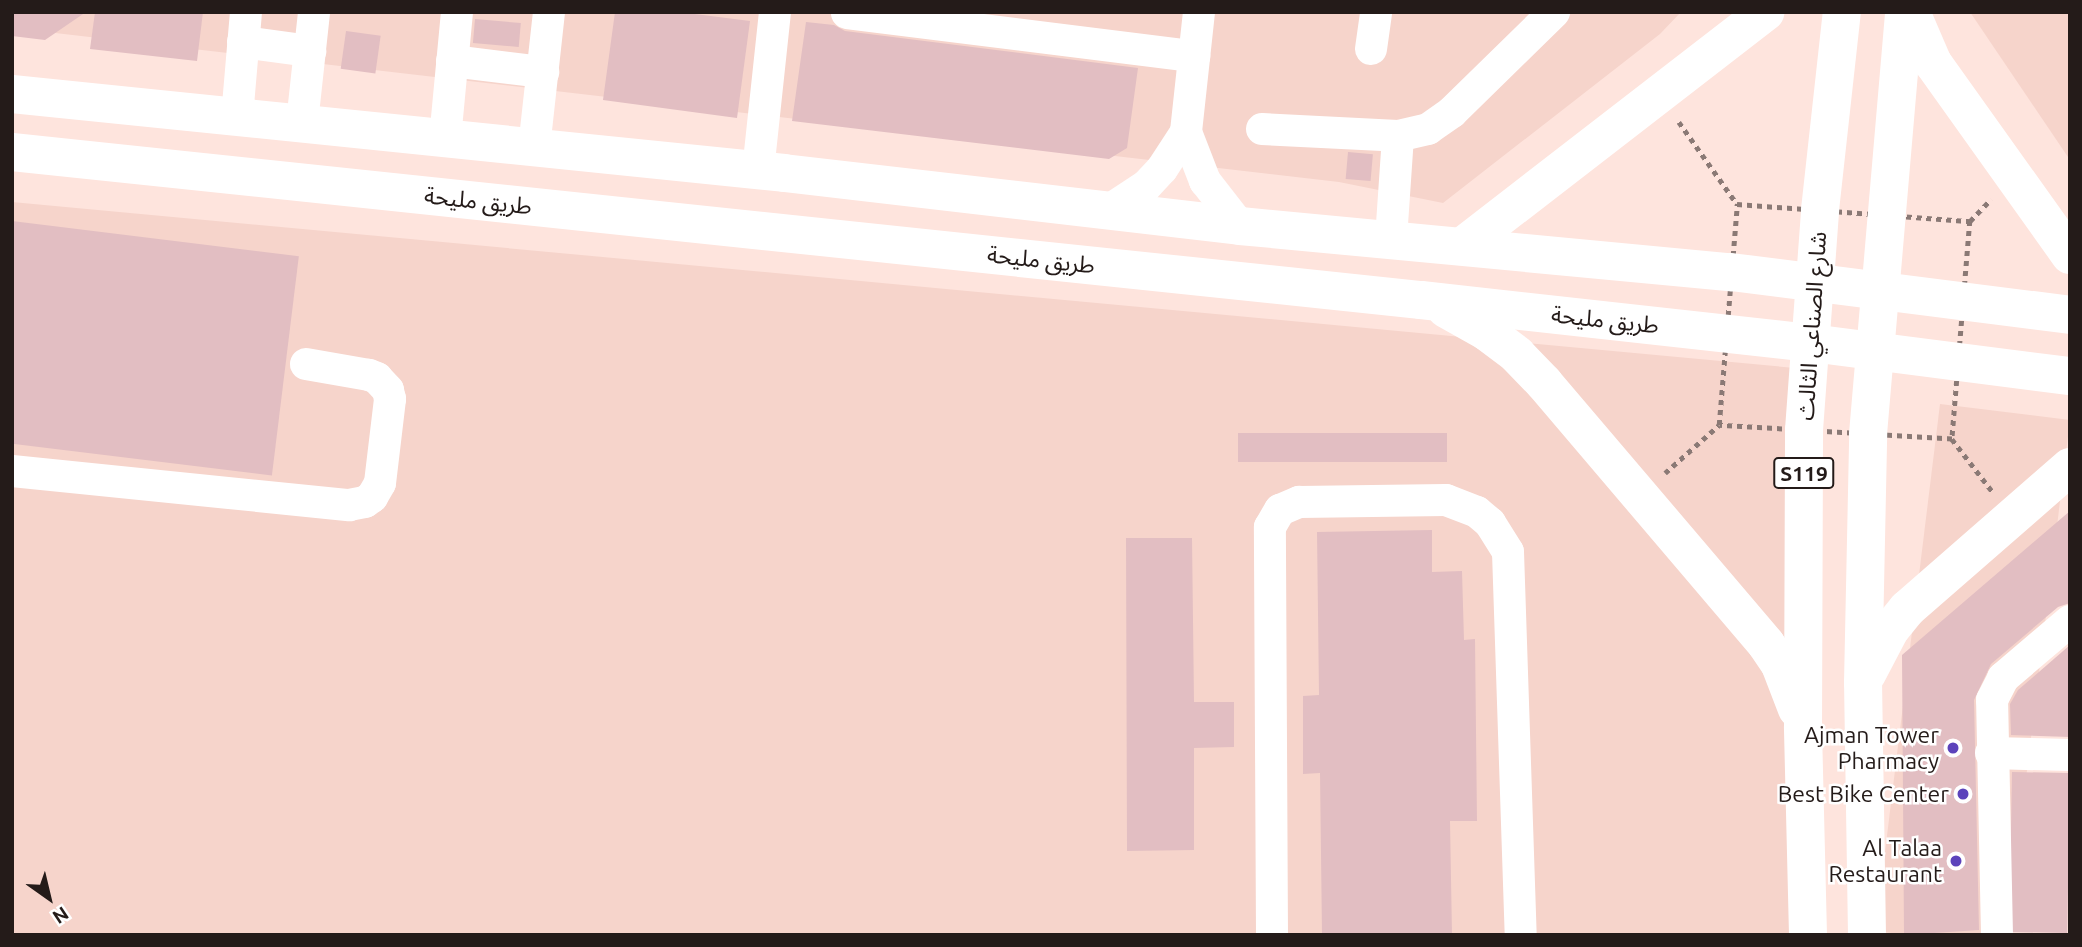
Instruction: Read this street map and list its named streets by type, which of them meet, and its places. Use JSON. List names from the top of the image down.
{
  "streets": {
    "main road": ["طريق مليحة", "شارع الصناعي الثالث", "S119"]
  },
  "crossings": [
    ["طريق مليحة", "شارع الصناعي الثالث"],
    ["طريق مليحة", "S119"]
  ],
  "places": ["Ajman Tower Pharmacy", "Best Bike Center", "Al Talaa Restaurant"],
  "north": "bottom right"
}
